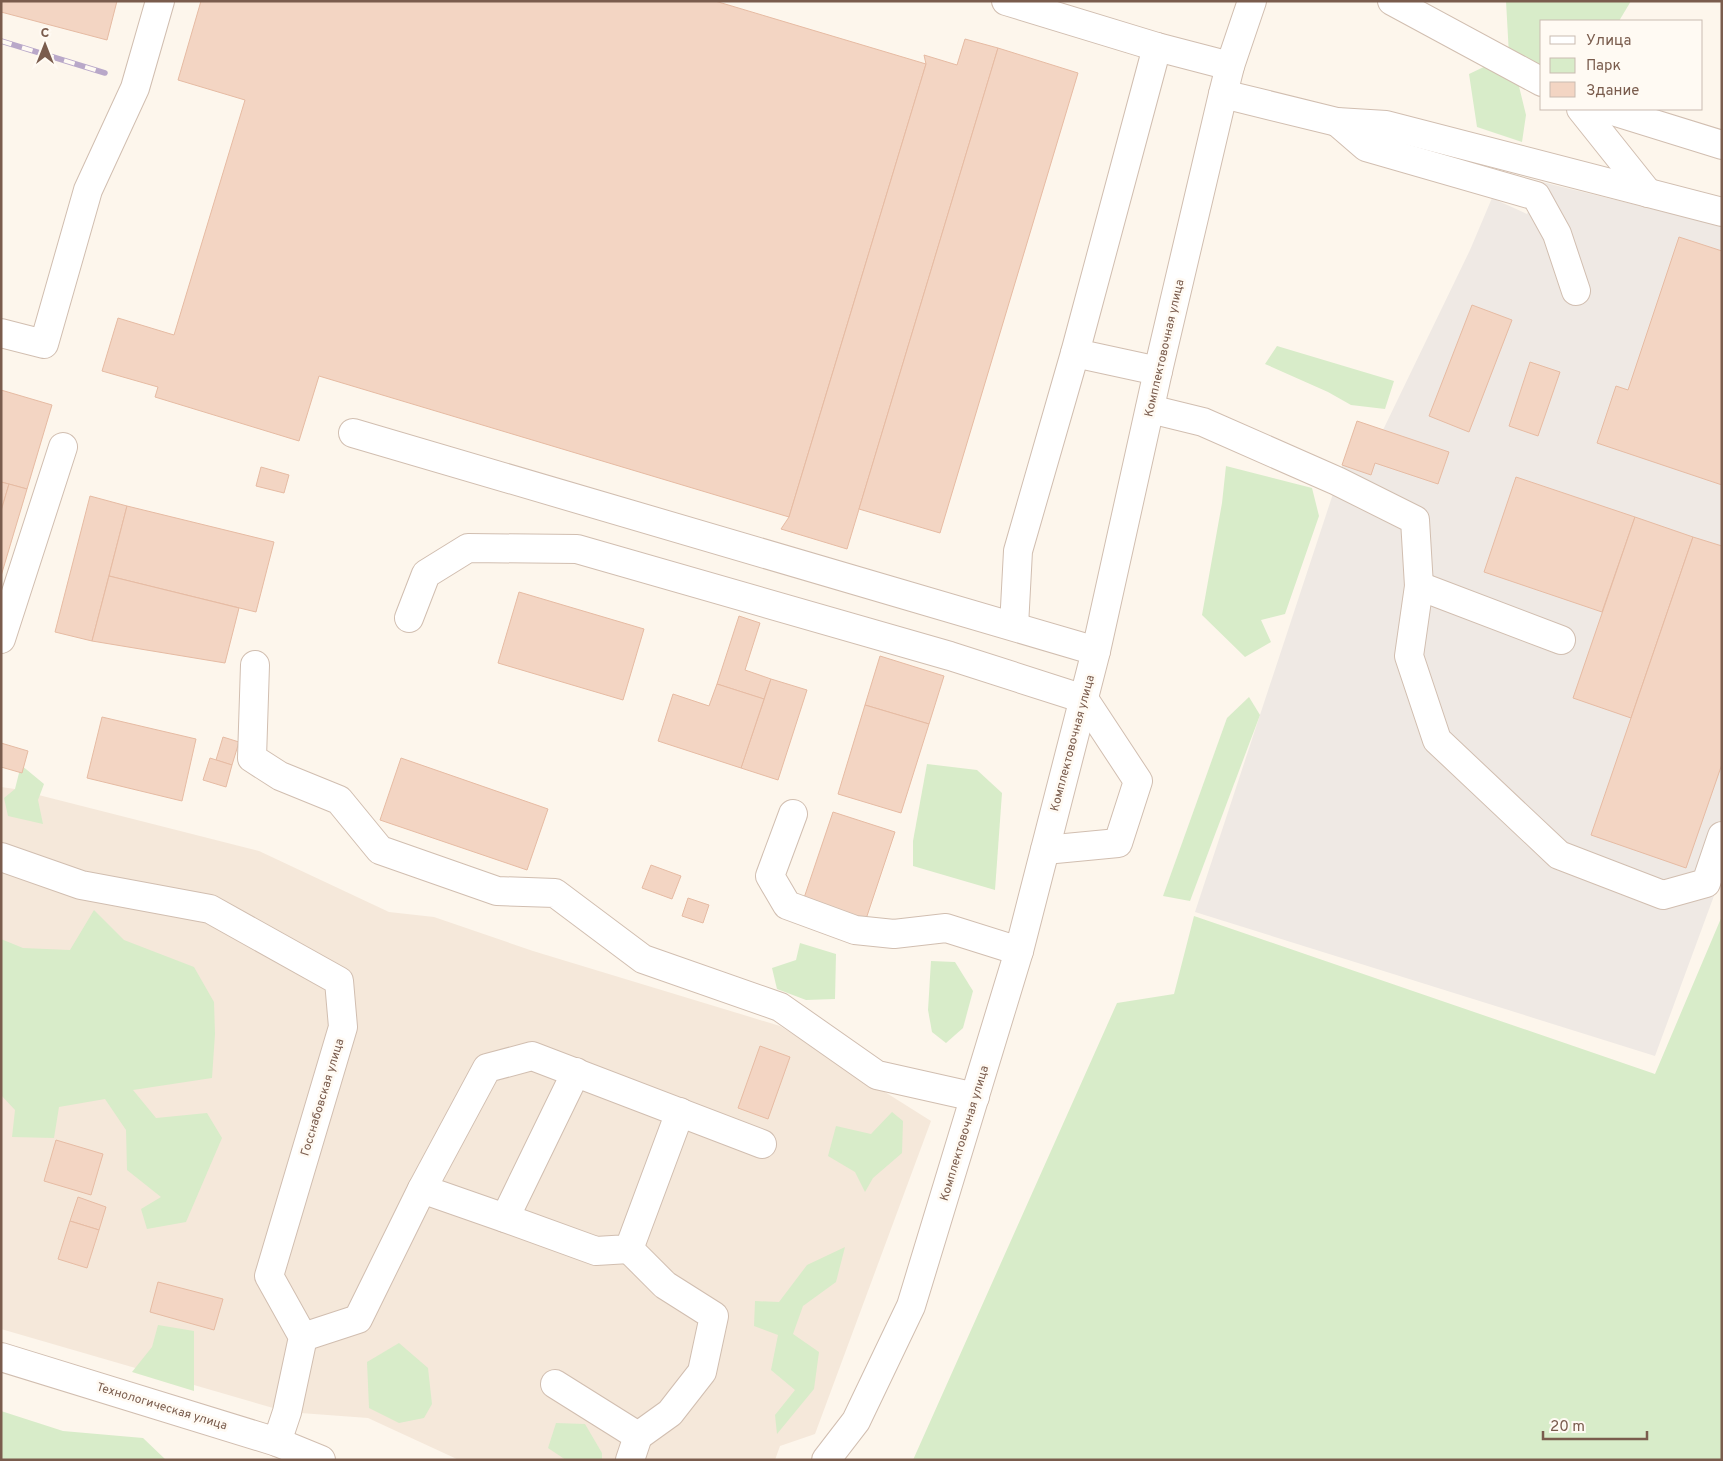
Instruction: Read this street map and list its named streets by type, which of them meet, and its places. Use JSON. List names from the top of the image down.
{
  "streets": {
    "street": ["Комплектовочная улица", "Госснабовская улица", "Технологическая улица"]
  },
  "legend": ["Улица", "Парк", "Здание"],
  "scale_bar": "20 m",
  "north": "top"
}
